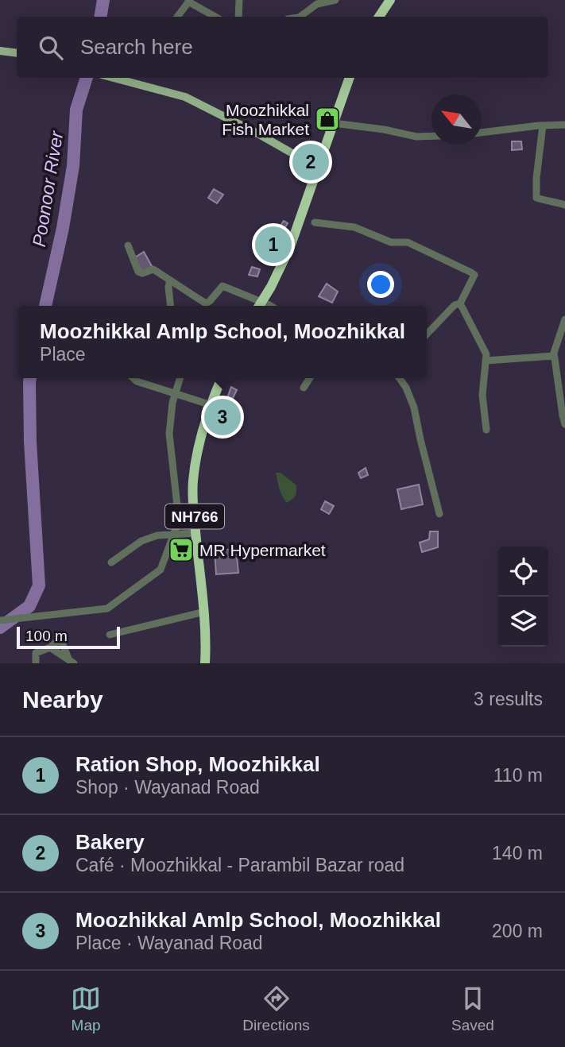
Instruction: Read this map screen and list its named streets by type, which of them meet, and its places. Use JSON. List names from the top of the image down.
{
  "streets": {
    "highway": ["NH766"]
  },
  "water": ["Poonoor River"],
  "places": {
    "shop": ["Moozhikkal Fish Market"],
    "supermarket": ["MR Hypermarket"]
  },
  "scale_bar": "100 m",
  "north": "top left",
  "page": {
    "search": "Search here",
    "pins": ["2", "1", "3"],
    "popup": ["Moozhikkal Amlp School, Moozhikkal", "Place"],
    "scale": "100 m",
    "heading": ["Nearby", "3 results"],
    "list": [
      {
        "mark": "1",
        "name": "Ration Shop, Moozhikkal",
        "note": "Shop · Wayanad Road",
        "value": "110 m"
      },
      {
        "mark": "2",
        "name": "Bakery",
        "note": "Café · Moozhikkal - Parambil Bazar road",
        "value": "140 m"
      },
      {
        "mark": "3",
        "name": "Moozhikkal Amlp School, Moozhikkal",
        "note": "Place · Wayanad Road",
        "value": "200 m"
      }
    ],
    "nav": ["Map", "Directions", "Saved"]
  }
}
